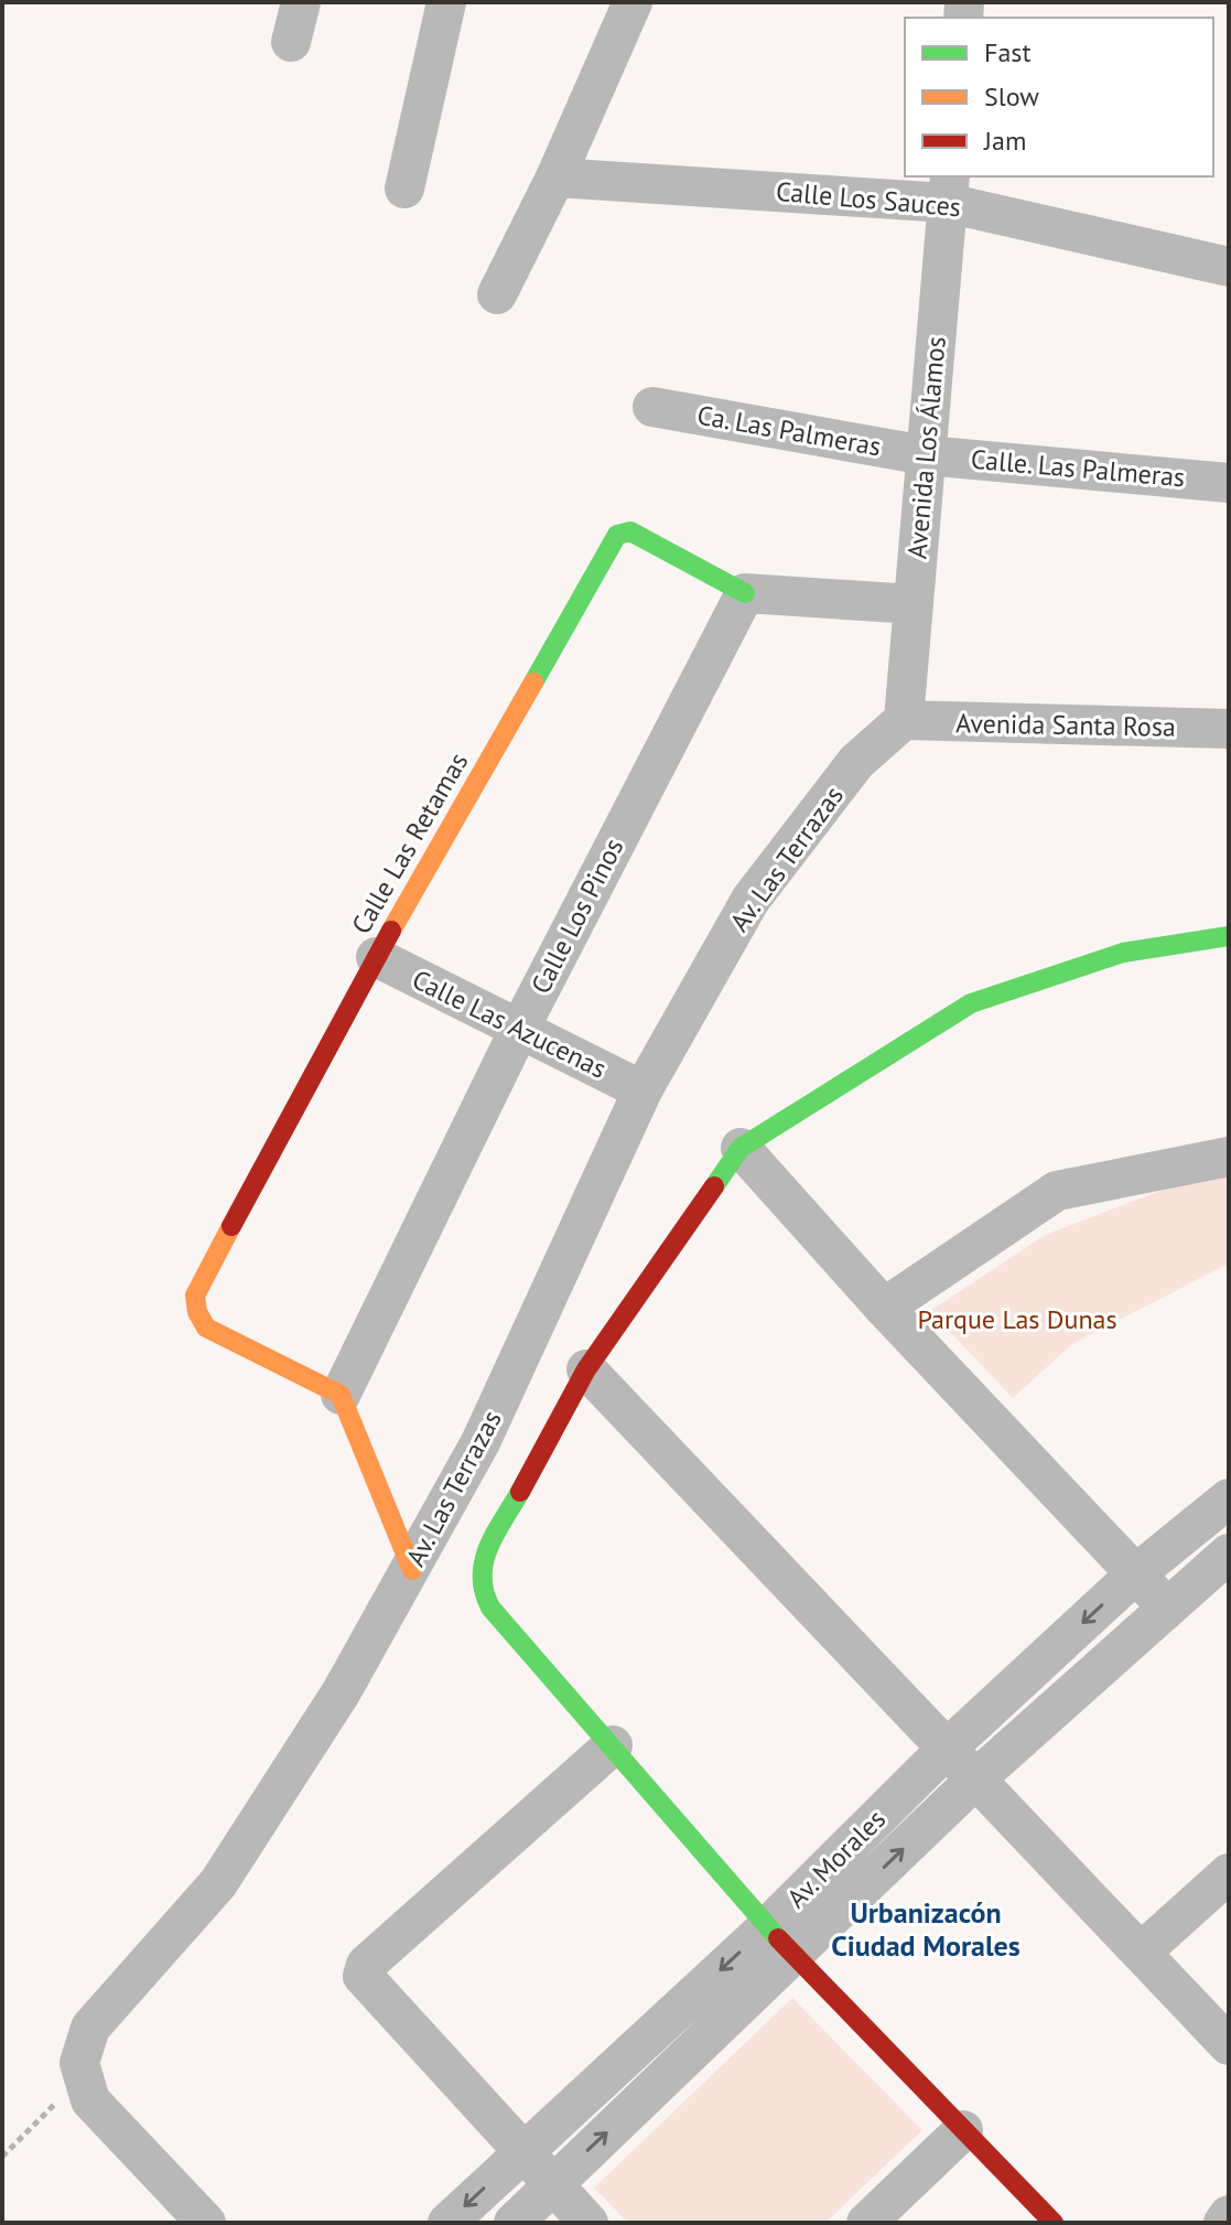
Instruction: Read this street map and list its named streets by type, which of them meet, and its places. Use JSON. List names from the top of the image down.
{
  "streets": {
    "street": [
      "Calle Los Sauces",
      "Ca. Las Palmeras",
      "Avenida Los Álamos",
      "Calle. Las Palmeras",
      "Avenida Santa Rosa",
      "Calle Las Retamas",
      "Av. Las Terrazas",
      "Calle Los Pinos",
      "Calle Las Azucenas",
      "Av. Morales"
    ]
  },
  "crossings": [
    ["Calle Los Sauces", "Avenida Los Álamos"],
    ["Ca. Las Palmeras", "Avenida Los Álamos"],
    ["Ca. Las Palmeras", "Calle. Las Palmeras"],
    ["Avenida Los Álamos", "Calle. Las Palmeras"],
    ["Avenida Los Álamos", "Avenida Santa Rosa"],
    ["Avenida Los Álamos", "Av. Las Terrazas"],
    ["Avenida Santa Rosa", "Av. Las Terrazas"],
    ["Calle Las Retamas", "Calle Los Pinos"],
    ["Calle Las Retamas", "Calle Las Azucenas"],
    ["Av. Las Terrazas", "Calle Las Azucenas"],
    ["Calle Los Pinos", "Calle Las Azucenas"]
  ],
  "districts": ["Urbanizacón Ciudad Morales"],
  "parks": ["Parque Las Dunas"],
  "legend": ["Fast", "Slow", "Jam"]
}
